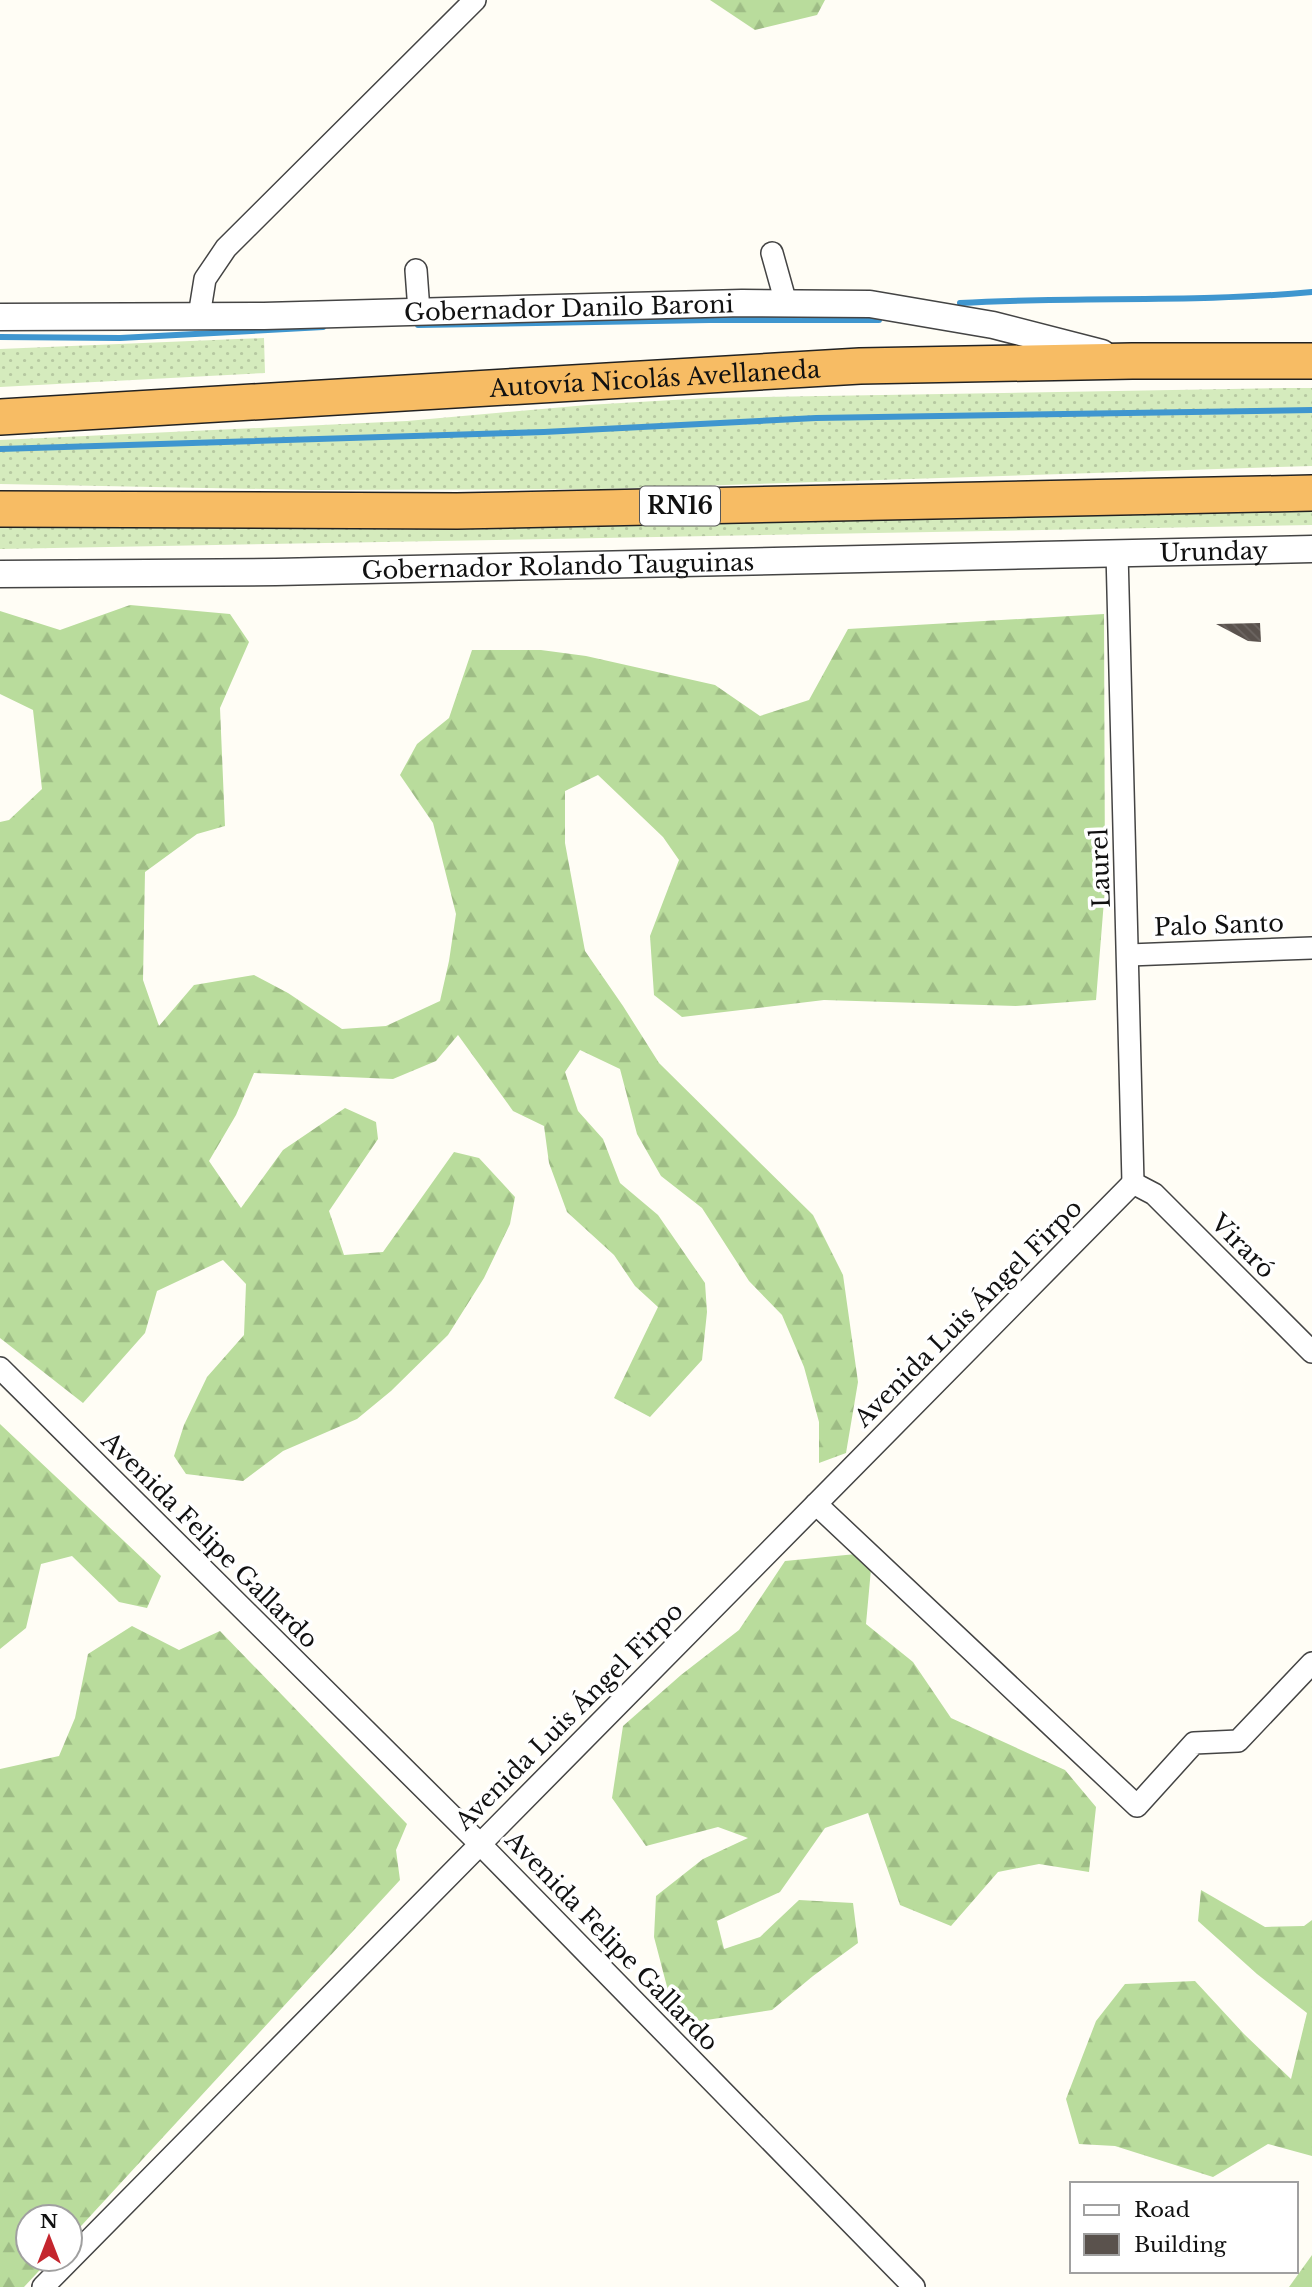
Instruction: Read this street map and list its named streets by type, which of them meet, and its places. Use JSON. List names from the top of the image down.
{
  "streets": {
    "highway": ["Autovía Nicolás Avellaneda", "RN16"],
    "street": [
      "Gobernador Danilo Baroni",
      "Urunday",
      "Gobernador Rolando Tauguinas",
      "Laurel",
      "Palo Santo",
      "Viraró",
      "Avenida Luis Ángel Firpo",
      "Avenida Felipe Gallardo"
    ]
  },
  "crossings": [
    ["Gobernador Danilo Baroni", "Autovía Nicolás Avellaneda"],
    ["Urunday", "Gobernador Rolando Tauguinas"],
    ["Urunday", "Laurel"],
    ["Gobernador Rolando Tauguinas", "Laurel"],
    ["Laurel", "Palo Santo"],
    ["Laurel", "Viraró"],
    ["Laurel", "Avenida Luis Ángel Firpo"],
    ["Viraró", "Avenida Luis Ángel Firpo"],
    ["Avenida Luis Ángel Firpo", "Avenida Felipe Gallardo"]
  ],
  "legend": ["Road", "Building"],
  "north": "top"
}
